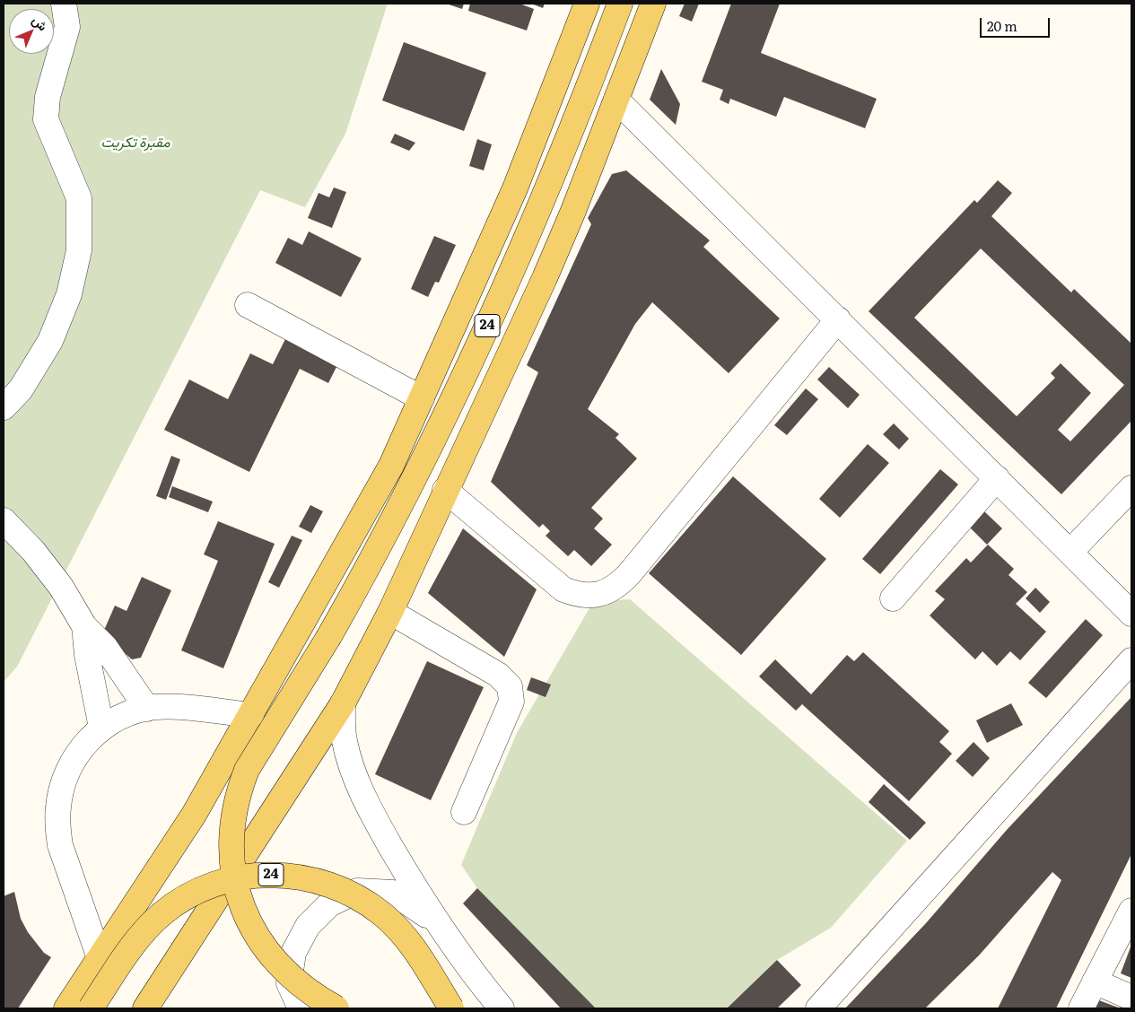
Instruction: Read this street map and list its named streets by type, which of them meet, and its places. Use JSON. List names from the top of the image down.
{
  "streets": {
    "main road": ["24"]
  },
  "parks": ["مقبرة تكريت"],
  "scale_bar": "20 m",
  "north": "top right"
}
